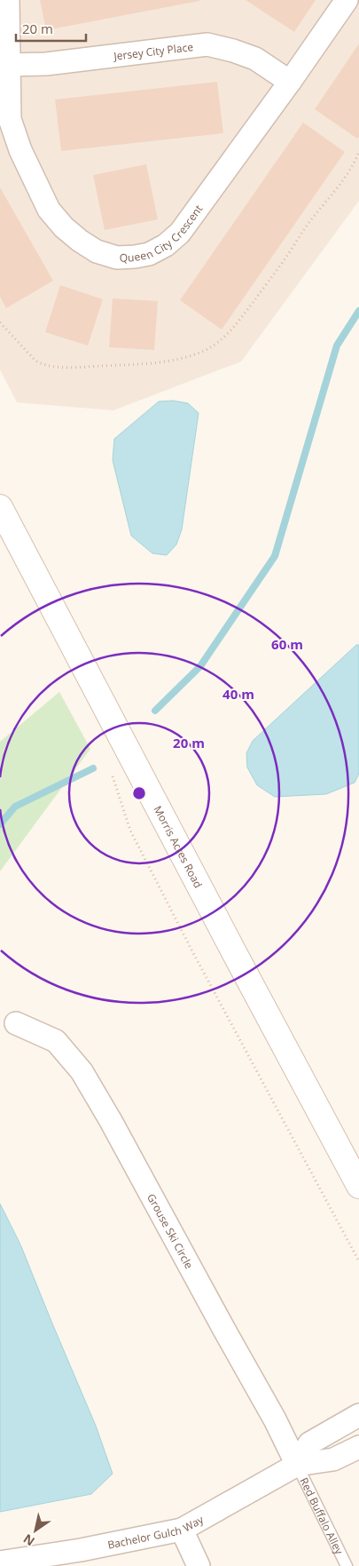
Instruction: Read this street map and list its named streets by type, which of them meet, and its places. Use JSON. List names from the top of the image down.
{
  "streets": {
    "street": [
      "Jersey City Place",
      "Queen City Crescent",
      "Morris Acres Road",
      "Grouse Ski Circle",
      "Bachelor Gulch Way"
    ],
    "lane": ["Red Buffalo Alley"]
  },
  "crossings": [
    ["Jersey City Place", "Queen City Crescent"],
    ["Grouse Ski Circle", "Red Buffalo Alley"],
    ["Grouse Ski Circle", "Bachelor Gulch Way"],
    ["Red Buffalo Alley", "Bachelor Gulch Way"]
  ],
  "scale_bar": "20 m",
  "north": "bottom left",
  "rings": ["60 m", "40 m", "20 m"]
}
